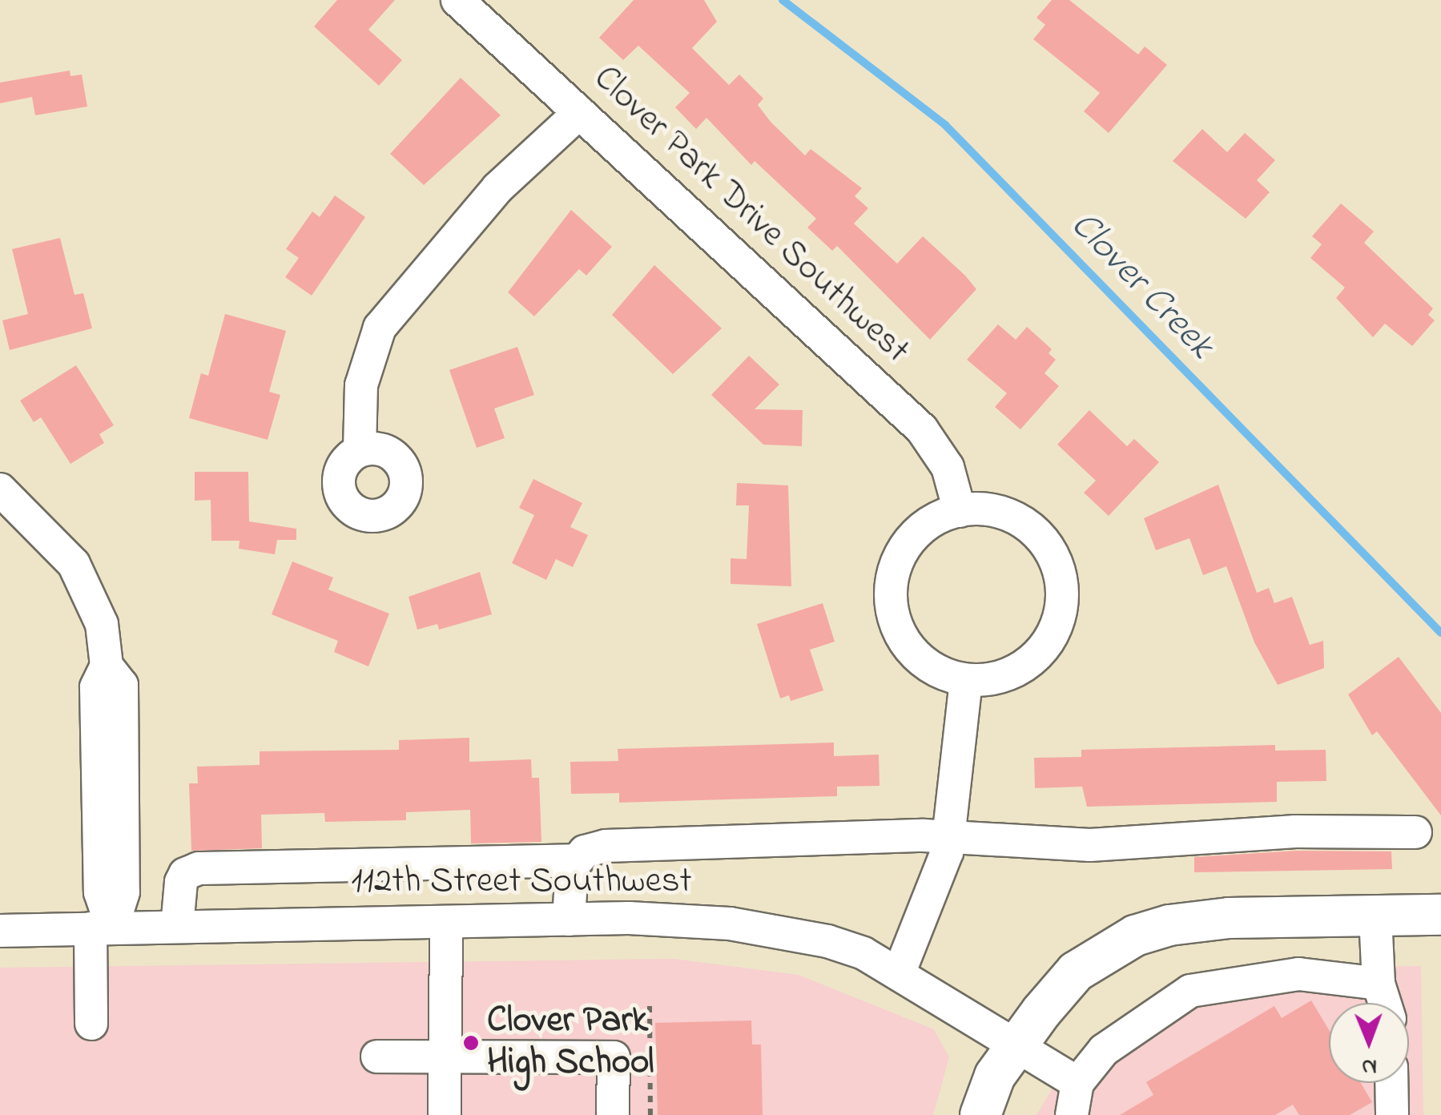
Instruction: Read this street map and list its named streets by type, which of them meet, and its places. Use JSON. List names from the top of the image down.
{
  "streets": {
    "street": ["Clover Park Drive Southwest", "112th Street Southwest"]
  },
  "water": ["Clover Creek"],
  "places": ["Clover Park High School"],
  "north": "bottom"
}
